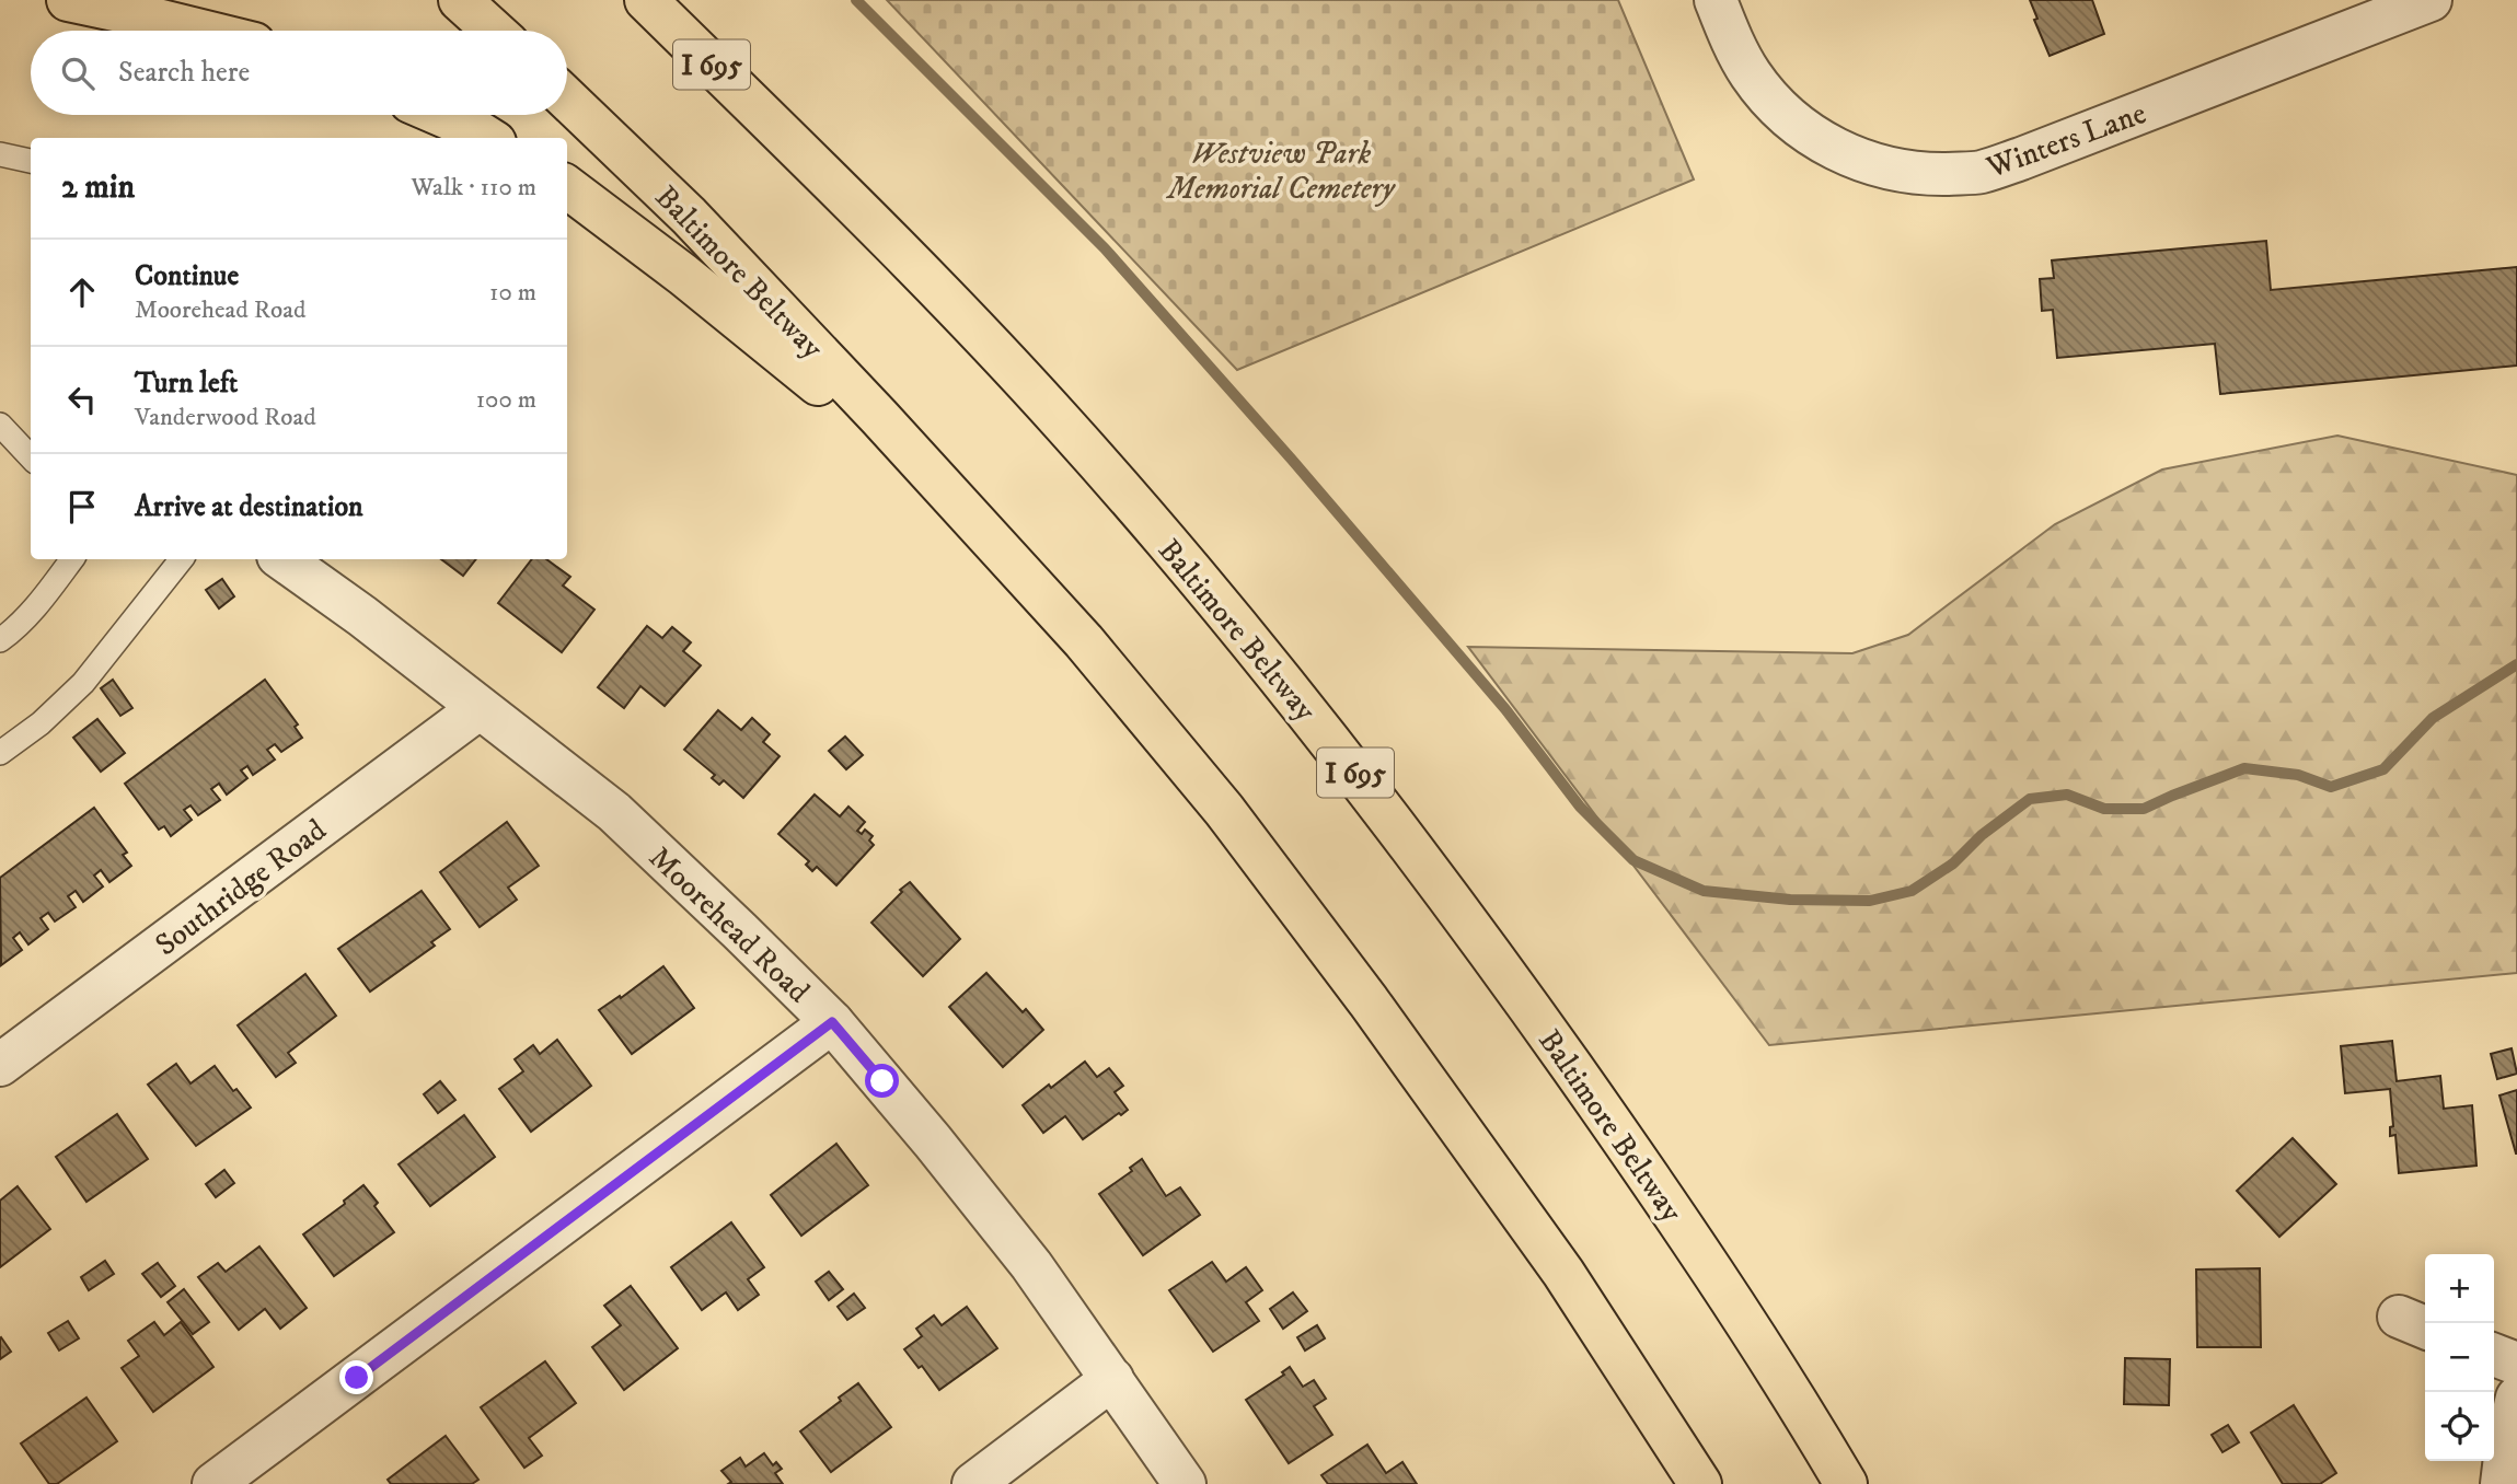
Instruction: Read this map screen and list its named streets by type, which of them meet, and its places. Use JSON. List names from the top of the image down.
{
  "streets": {
    "highway": ["I 695", "Baltimore Beltway"],
    "street": ["Winters Lane", "Southridge Road", "Moorehead Road"]
  },
  "crossings": [
    ["Southridge Road", "Moorehead Road"]
  ],
  "parks": ["Westview Park Memorial Cemetery"],
  "page": {
    "search": "Search here",
    "heading": ["2 min", "Walk · 110 m"],
    "list": [
      ["Continue", "Moorehead Road", "10 m"],
      ["Turn left", "Vanderwood Road", "100 m"],
      "Arrive at destination"
    ],
    "map_buttons": ["+", "−"]
  }
}
